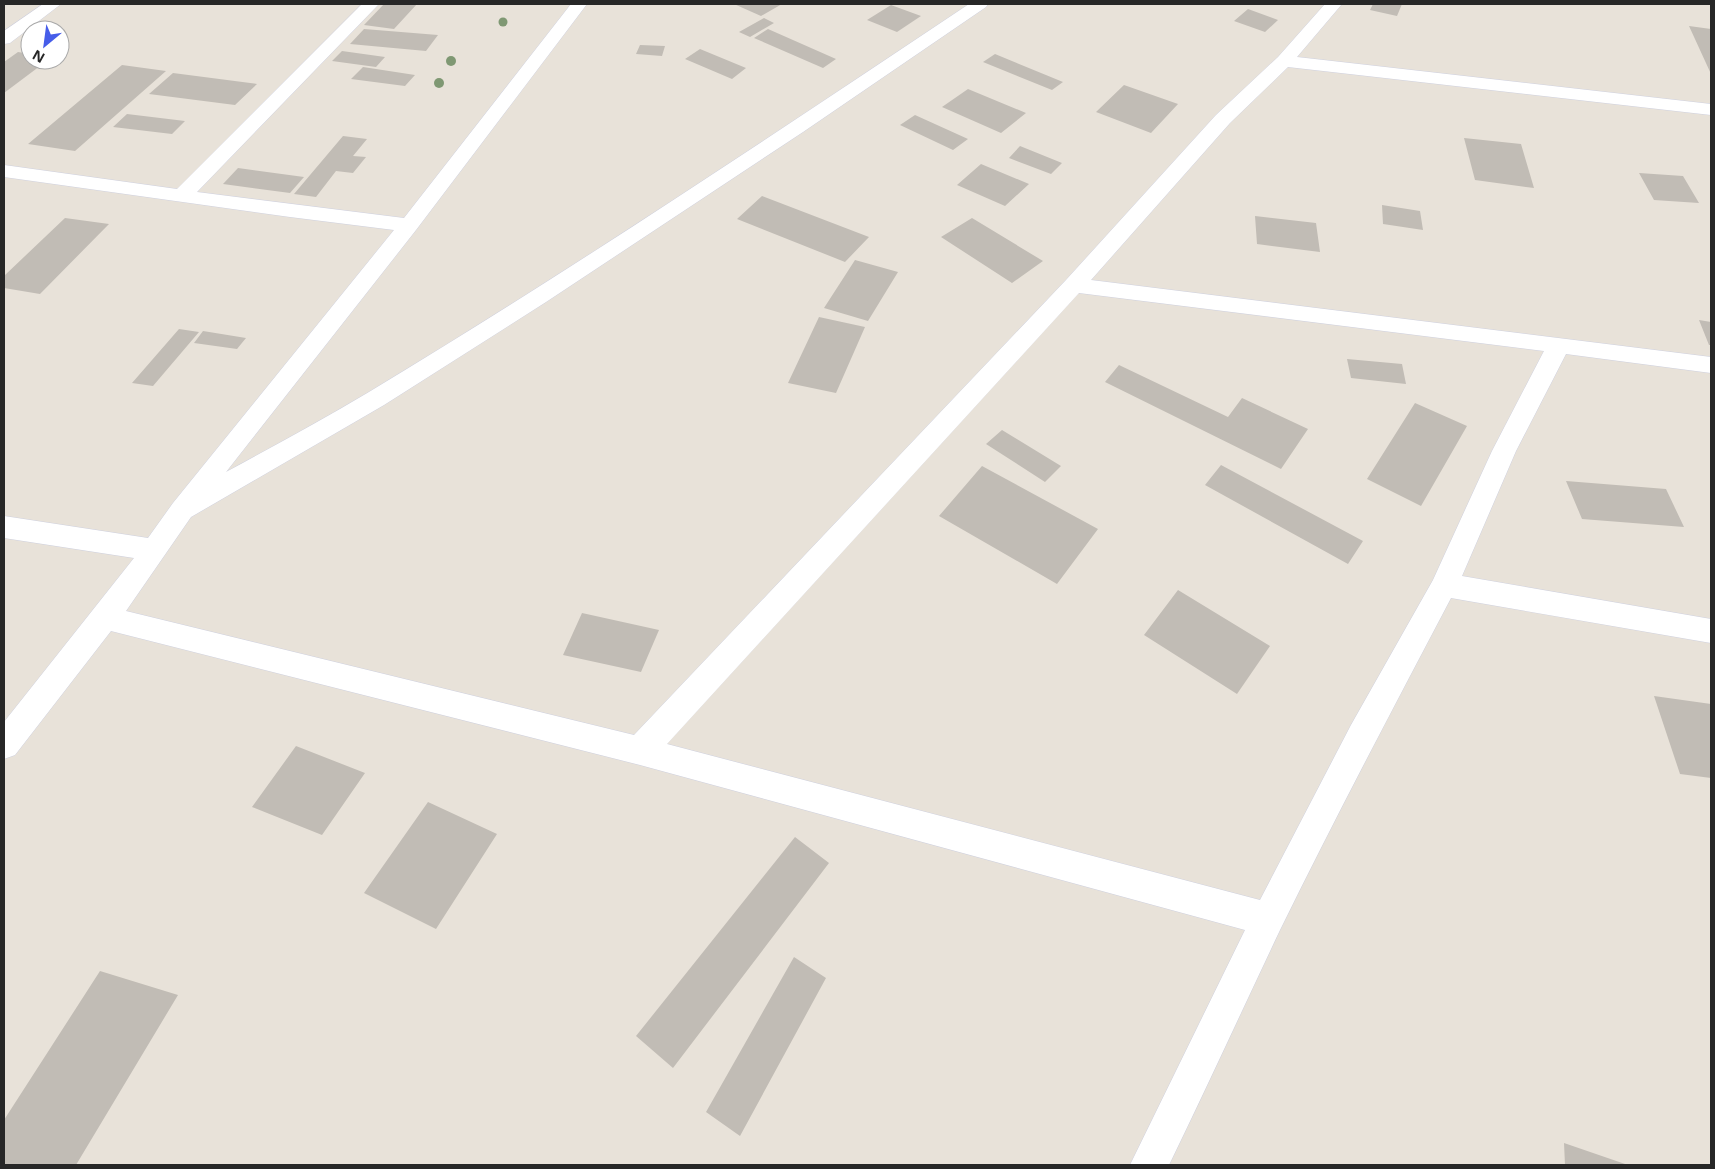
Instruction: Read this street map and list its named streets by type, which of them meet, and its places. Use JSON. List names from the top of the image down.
{
  "north": "bottom left"
}
